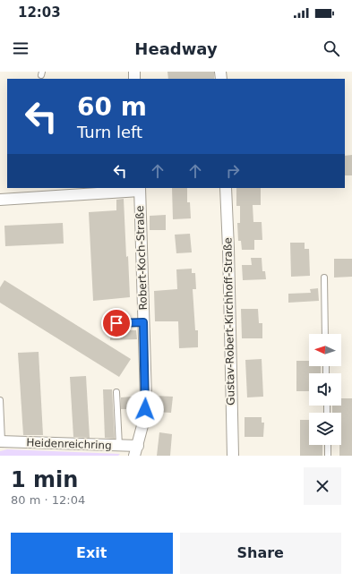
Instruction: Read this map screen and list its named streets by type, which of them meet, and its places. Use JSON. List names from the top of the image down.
{
  "streets": {
    "street": ["Robert-Koch-Straße", "Gustav-Robert-Kirchhoff-Straße", "Heidenreichring"]
  },
  "crossings": [
    ["Robert-Koch-Straße", "Heidenreichring"]
  ],
  "north": "left",
  "page": {
    "status": "12:03",
    "header": "Headway",
    "turn": ["60 m", "Turn left"],
    "heading": ["1 min", "80 m · 12:04"],
    "buttons": ["Exit", "Share"]
  }
}
